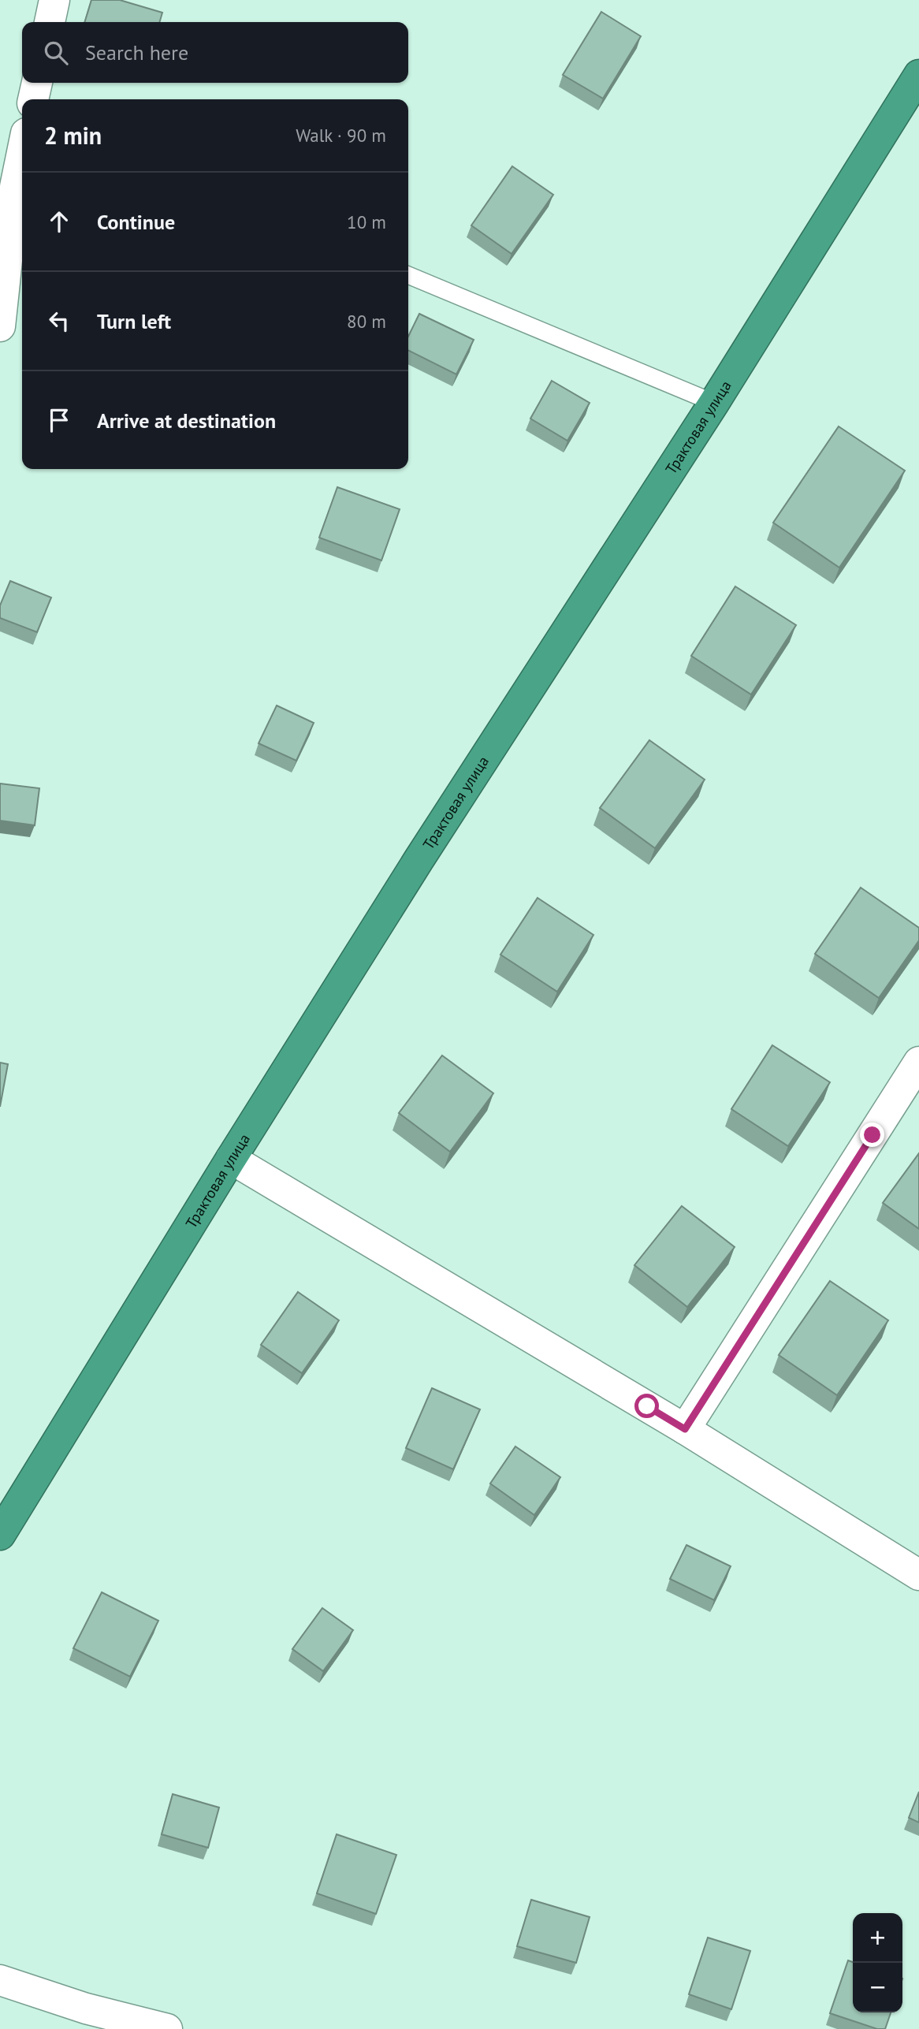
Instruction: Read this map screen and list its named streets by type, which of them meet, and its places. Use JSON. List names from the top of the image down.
{
  "streets": {
    "highway": ["Трактовая улица"]
  },
  "page": {
    "search": "Search here",
    "heading": ["2 min", "Walk · 90 m"],
    "list": [
      ["Continue", "10 m"],
      ["Turn left", "80 m"],
      "Arrive at destination"
    ],
    "map_buttons": ["+", "−"]
  }
}
